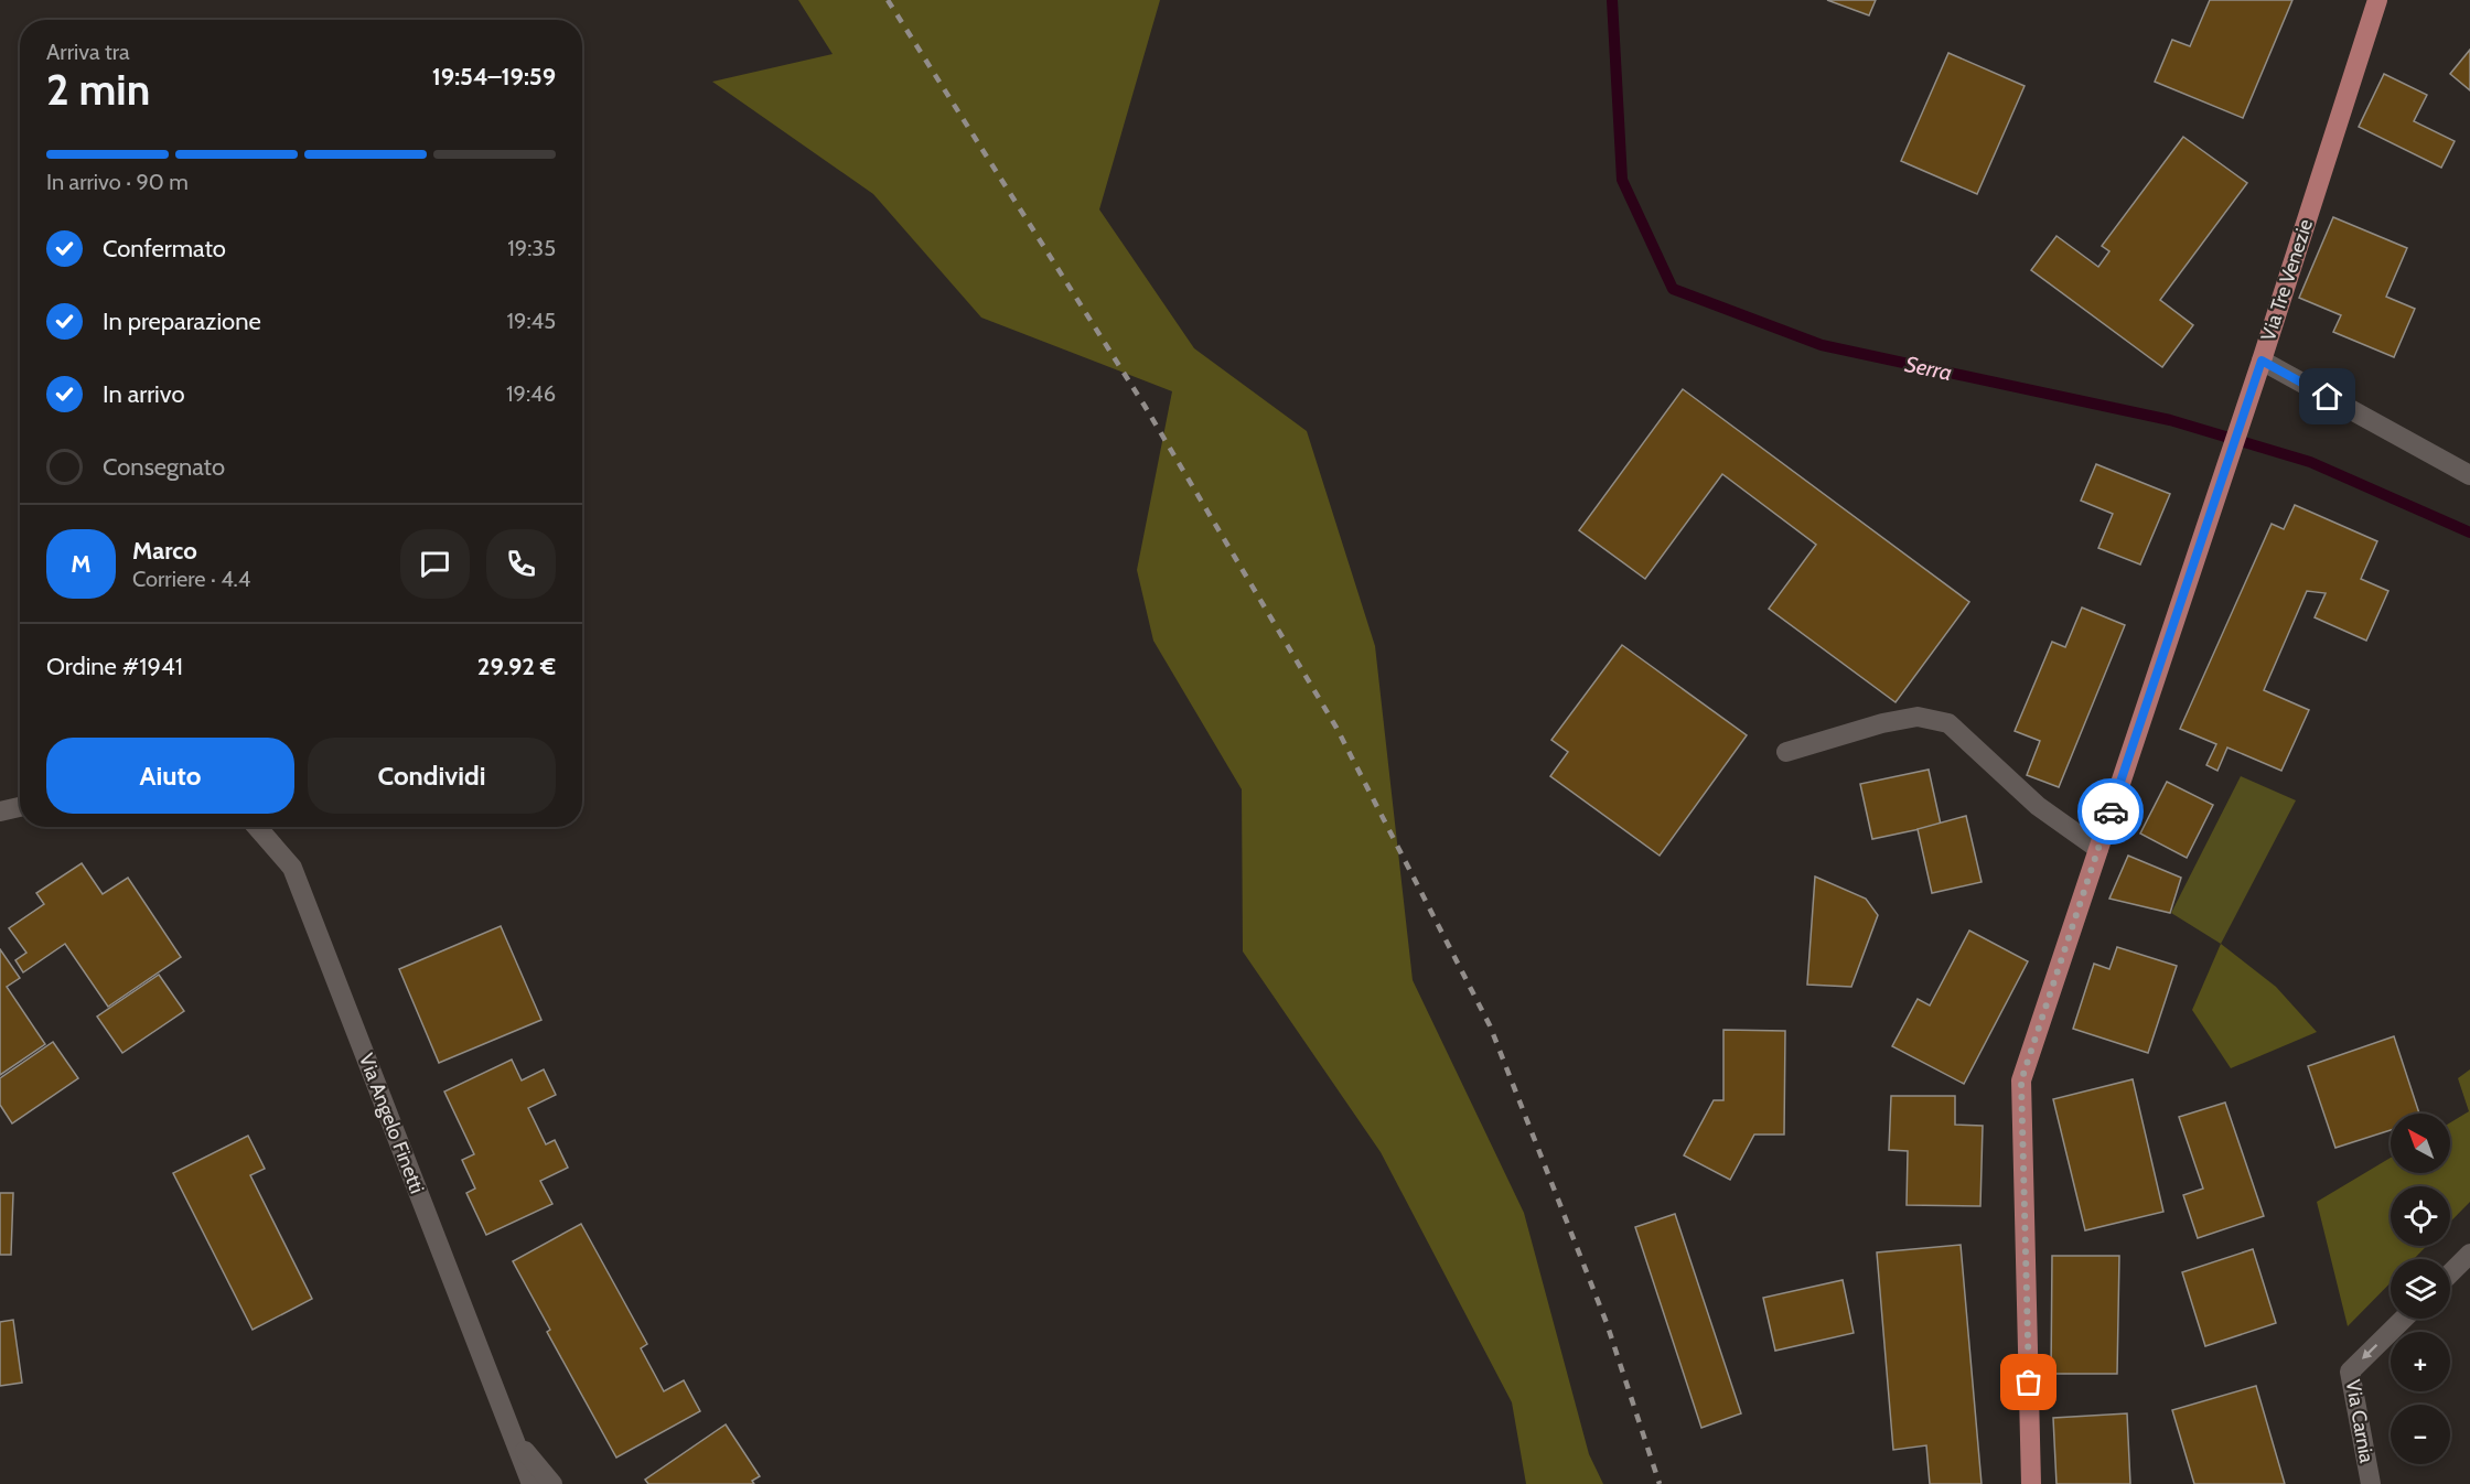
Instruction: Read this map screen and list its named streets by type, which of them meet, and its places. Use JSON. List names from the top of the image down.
{
  "streets": {
    "main road": ["Via Tre Venezie"],
    "street": ["Via Angelo Finetti", "Via Carnia"]
  },
  "one_way": ["Via Carnia"],
  "water": ["Serra"],
  "north": "top left",
  "page": {
    "heading": ["2 min", "Arriva tra", "19:54–19:59"],
    "panel": [
      "Marco",
      "Corriere · 4.4",
      "Ordine #1941",
      "29.92 €"
    ],
    "bar": "In arrivo · 90 m",
    "list": [
      ["Confermato", "19:35"],
      ["In preparazione", "19:45"],
      ["In arrivo", "19:46"],
      "Consegnato"
    ],
    "round": "M",
    "buttons": ["Aiuto", "Condividi"],
    "map_buttons": ["+", "−"]
  }
}
